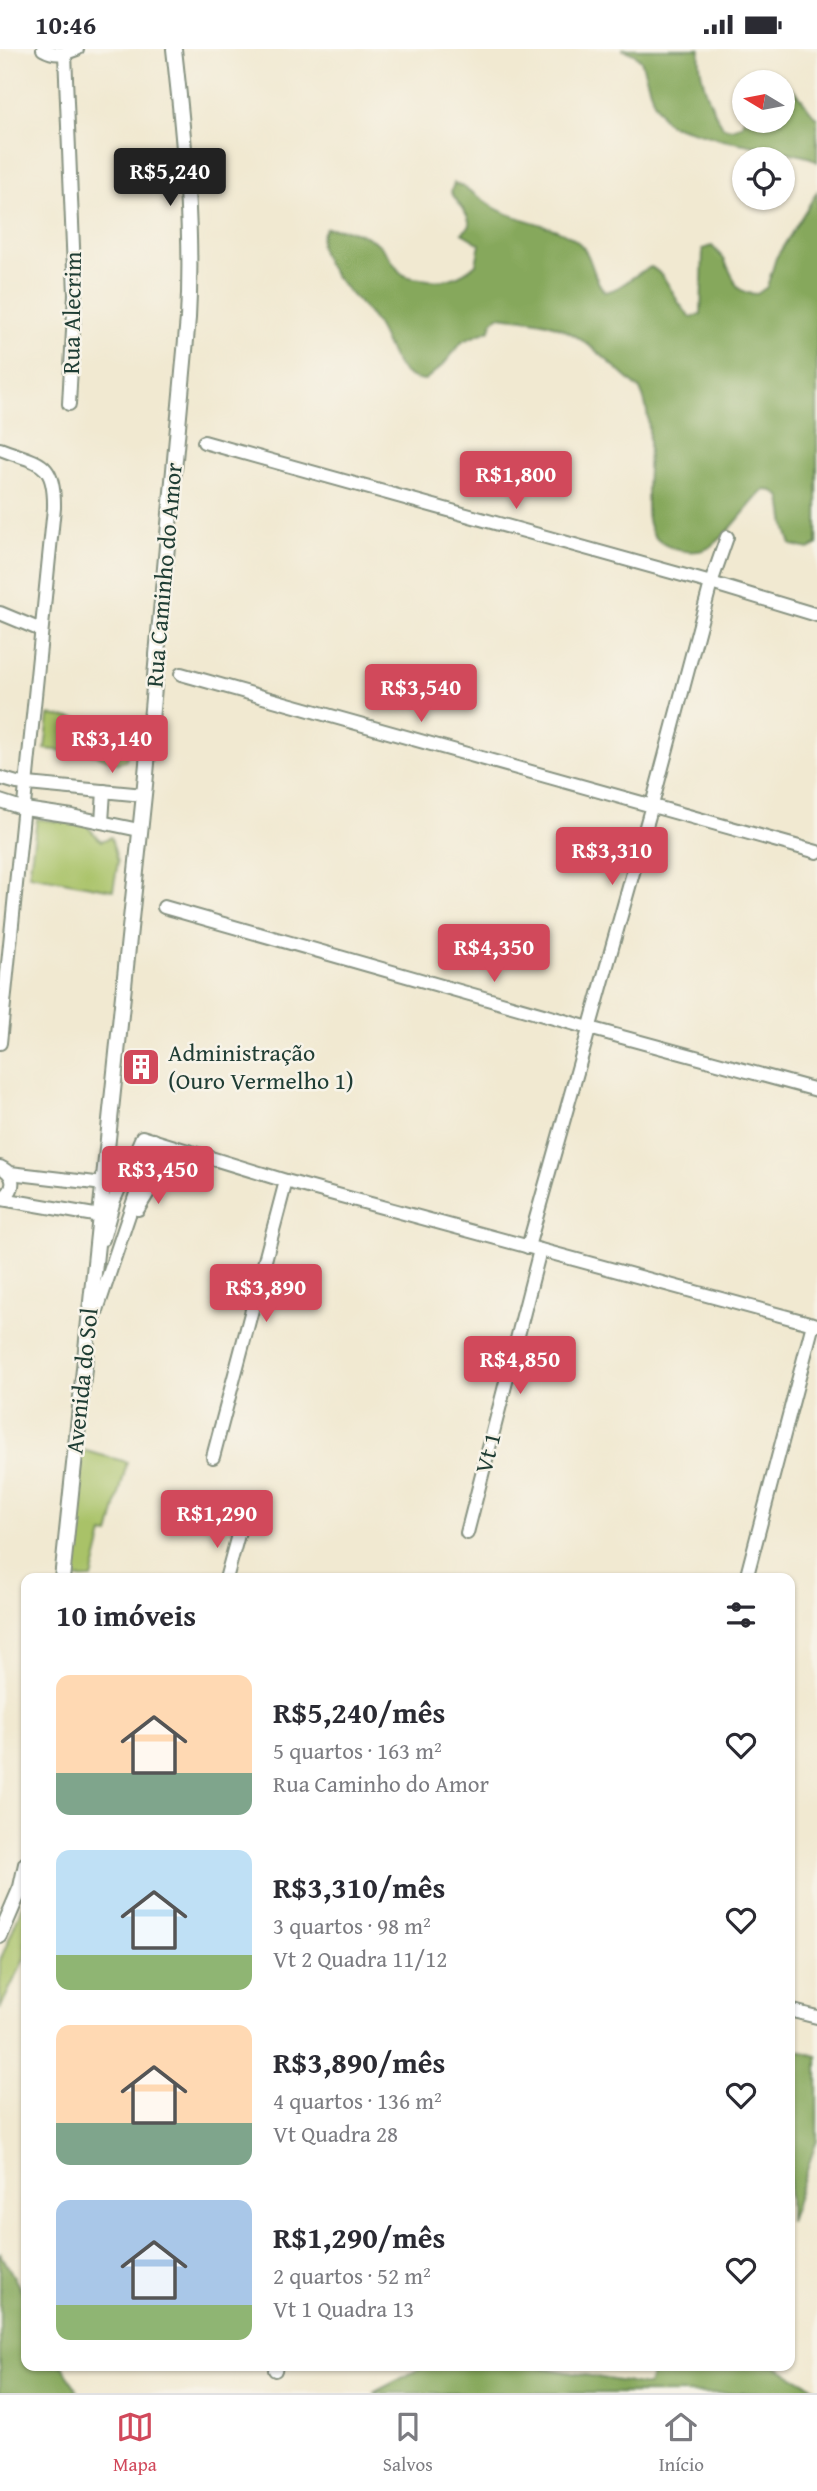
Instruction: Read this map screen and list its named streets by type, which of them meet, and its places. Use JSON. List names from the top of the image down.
{
  "streets": {
    "street": [
      "Rua Alecrim",
      "Rua Caminho do Amor",
      "Avenida do Sol",
      "Vt 1"
    ]
  },
  "crossings": [
    ["Rua Caminho do Amor", "Avenida do Sol"]
  ],
  "places": {
    "building": ["Administração (Ouro Vermelho 1)"]
  },
  "north": "left",
  "page": {
    "status": "10:46",
    "price": [
      "R$5,240",
      "R$1,800",
      "R$3,540",
      "R$3,140",
      "R$3,310",
      "R$4,350",
      "R$3,450",
      "R$3,890",
      "R$4,850",
      "R$1,290"
    ],
    "heading": "10 imóveis",
    "list": [
      {
        "name": "R$5,240/mês",
        "note": "5 quartos · 163 m² · Rua Caminho do Amor"
      },
      {
        "name": "R$3,310/mês",
        "note": "3 quartos · 98 m² · Vt 2 Quadra 11/12"
      },
      {
        "name": "R$3,890/mês",
        "note": "4 quartos · 136 m² · Vt Quadra 28"
      },
      {
        "name": "R$1,290/mês",
        "note": "2 quartos · 52 m² · Vt 1 Quadra 13"
      }
    ],
    "tabs": ["Mapa", "Salvos", "Início"]
  }
}
